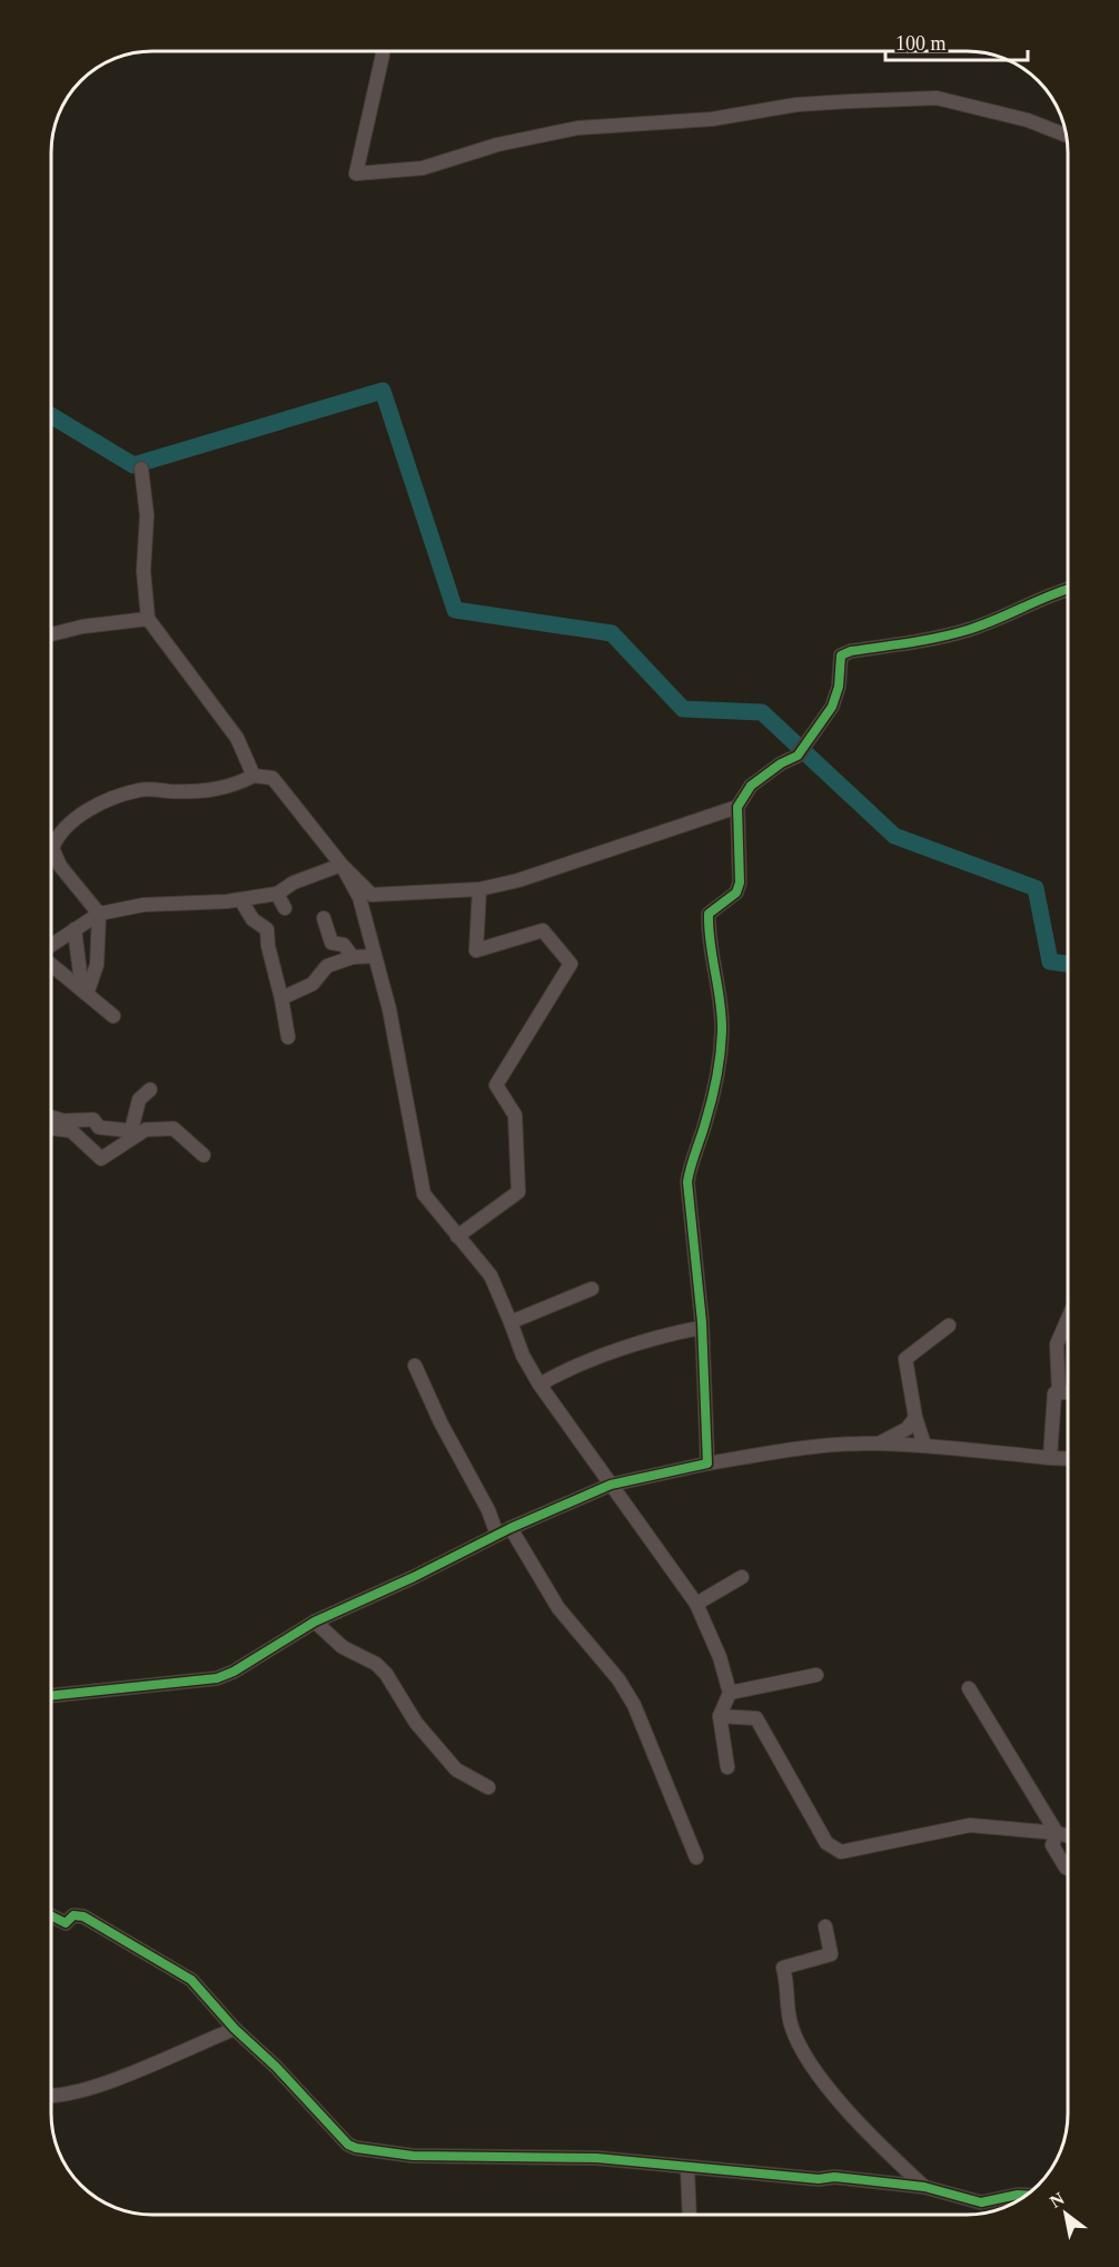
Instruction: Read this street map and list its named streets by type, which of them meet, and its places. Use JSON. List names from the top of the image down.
{
  "scale_bar": "100 m",
  "north": "top left"
}
